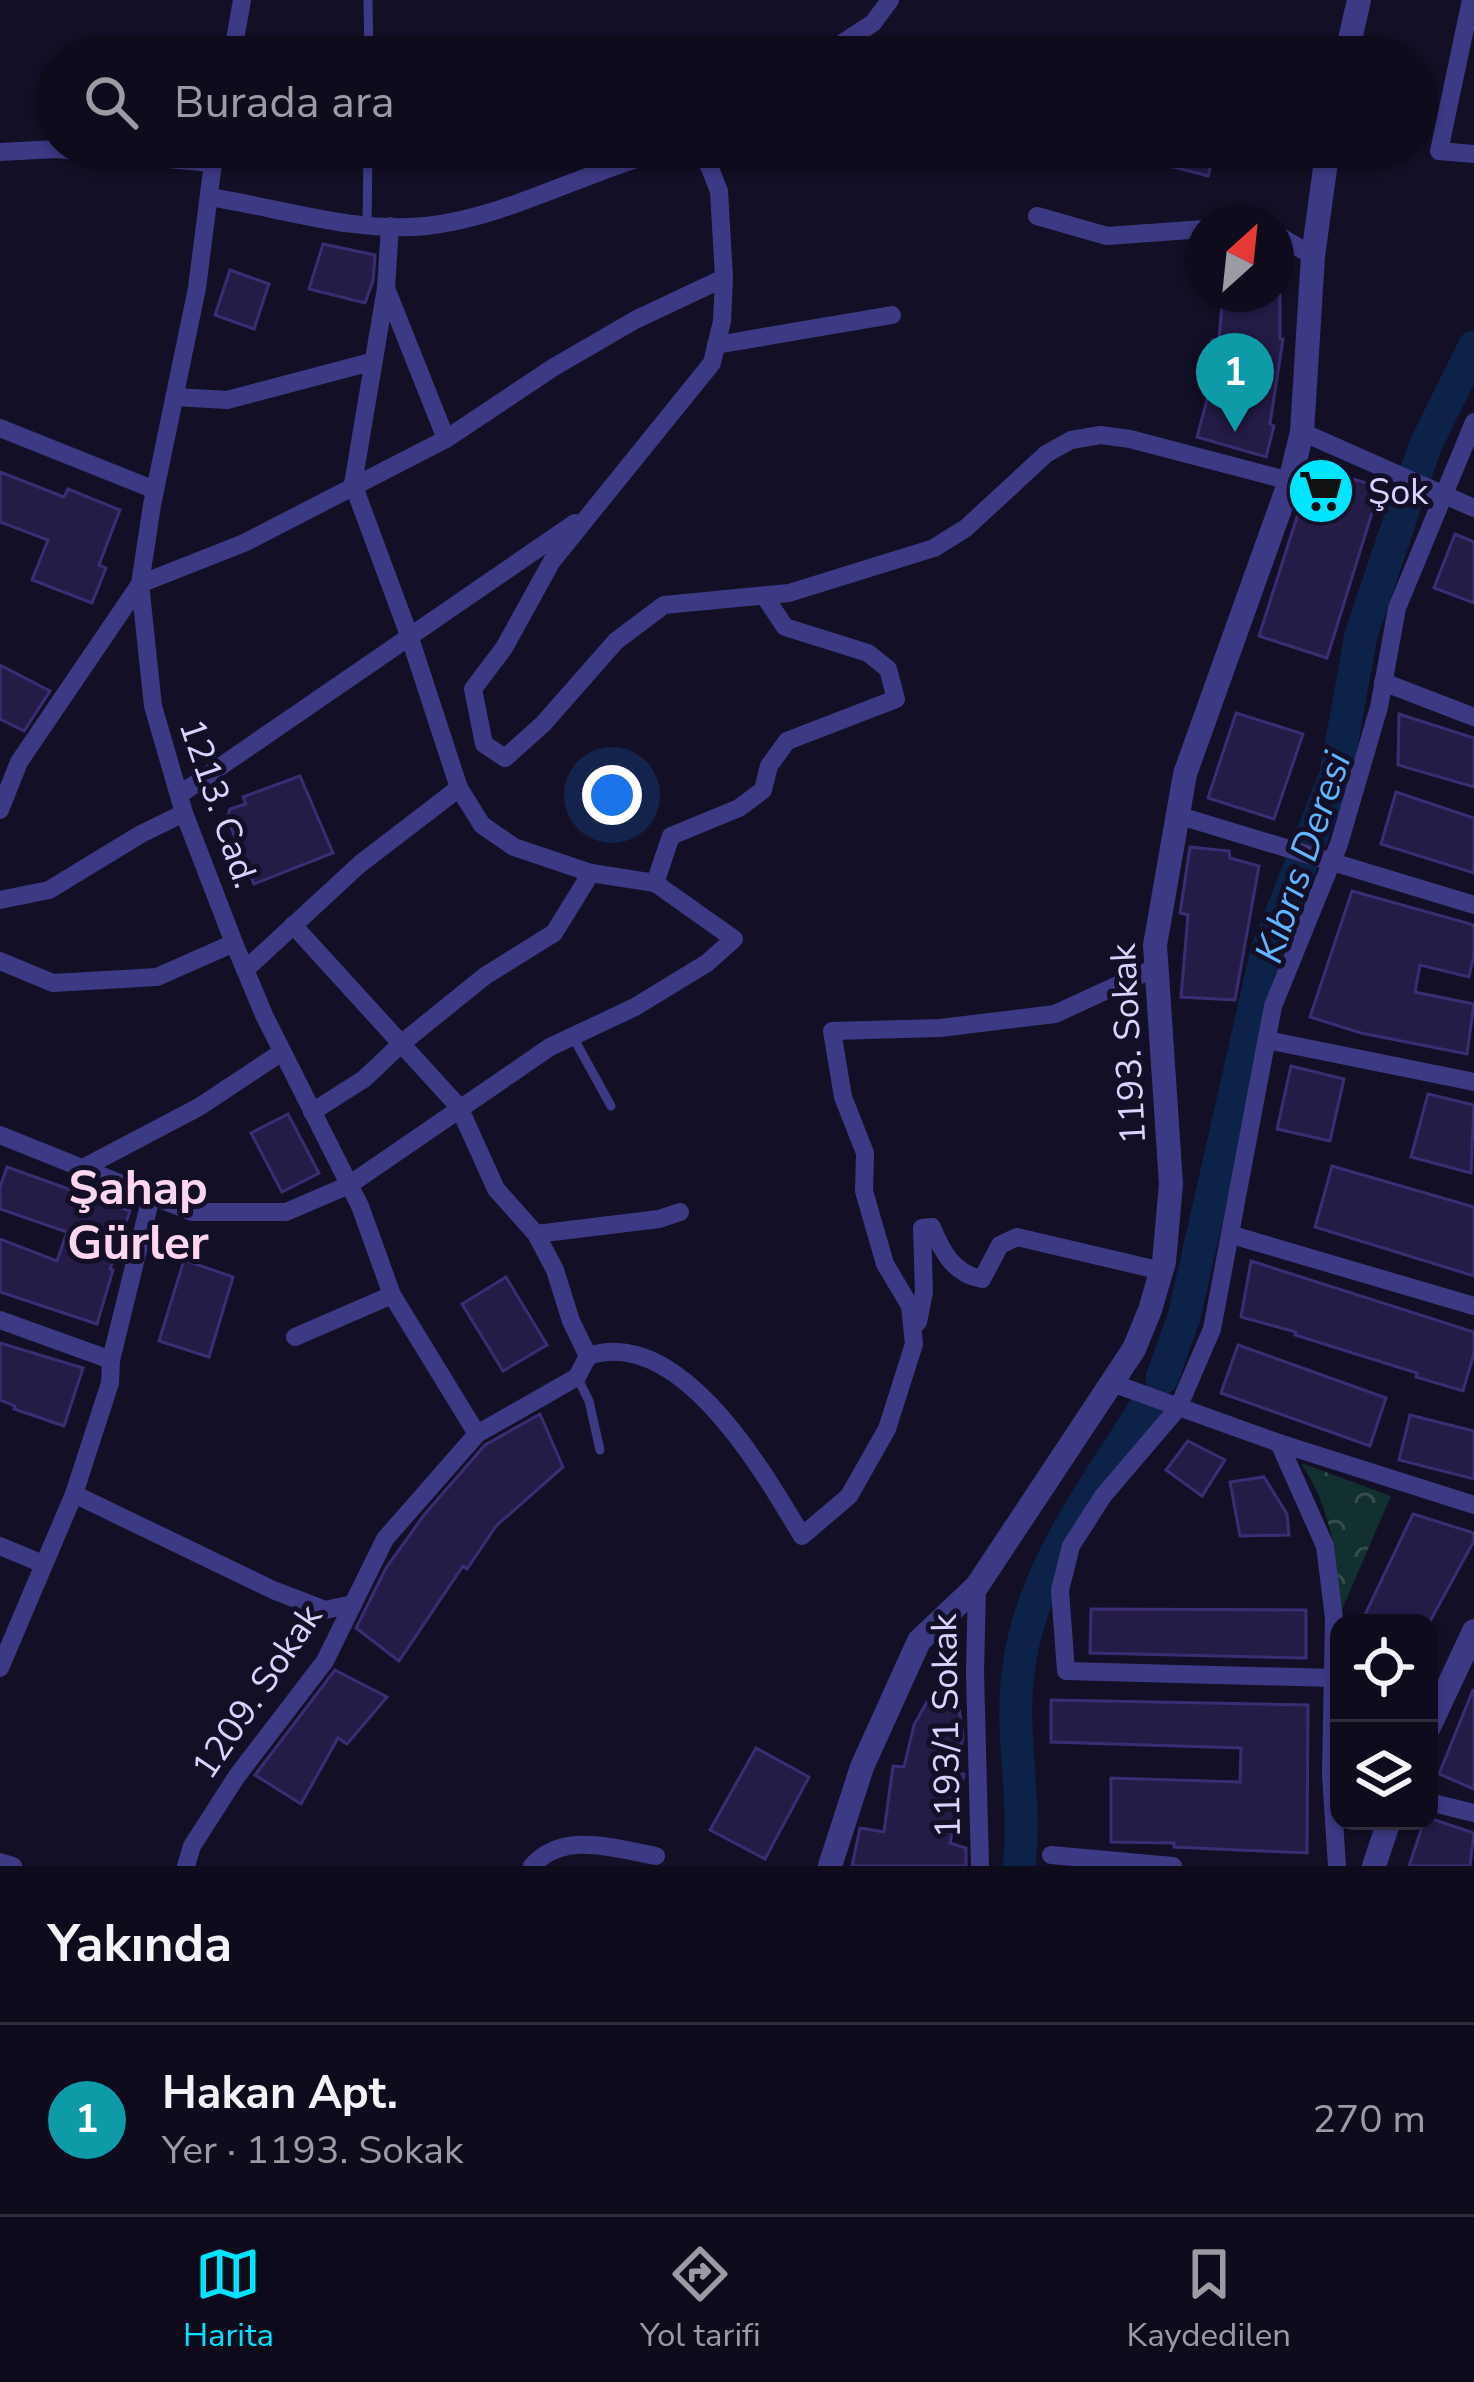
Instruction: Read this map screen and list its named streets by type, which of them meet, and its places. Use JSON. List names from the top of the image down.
{
  "streets": {
    "street": [
      "1213. Cad.",
      "1193. Sokak",
      "1209. Sokak",
      "1193/1 Sokak"
    ]
  },
  "crossings": [
    ["1213. Cad.", "1209. Sokak"],
    ["1193. Sokak", "1193/1 Sokak"]
  ],
  "districts": ["Şahap Gürler"],
  "water": ["Kıbrıs Deresi"],
  "places": {
    "supermarket": ["Şok"]
  },
  "north": "top right",
  "page": {
    "search": "Burada ara",
    "pins": "1",
    "heading": "Yakında",
    "list": [
      {
        "mark": "1",
        "name": "Hakan Apt.",
        "note": "Yer · 1193. Sokak",
        "value": "270 m"
      }
    ],
    "nav": ["Harita", "Yol tarifi", "Kaydedilen"]
  }
}
